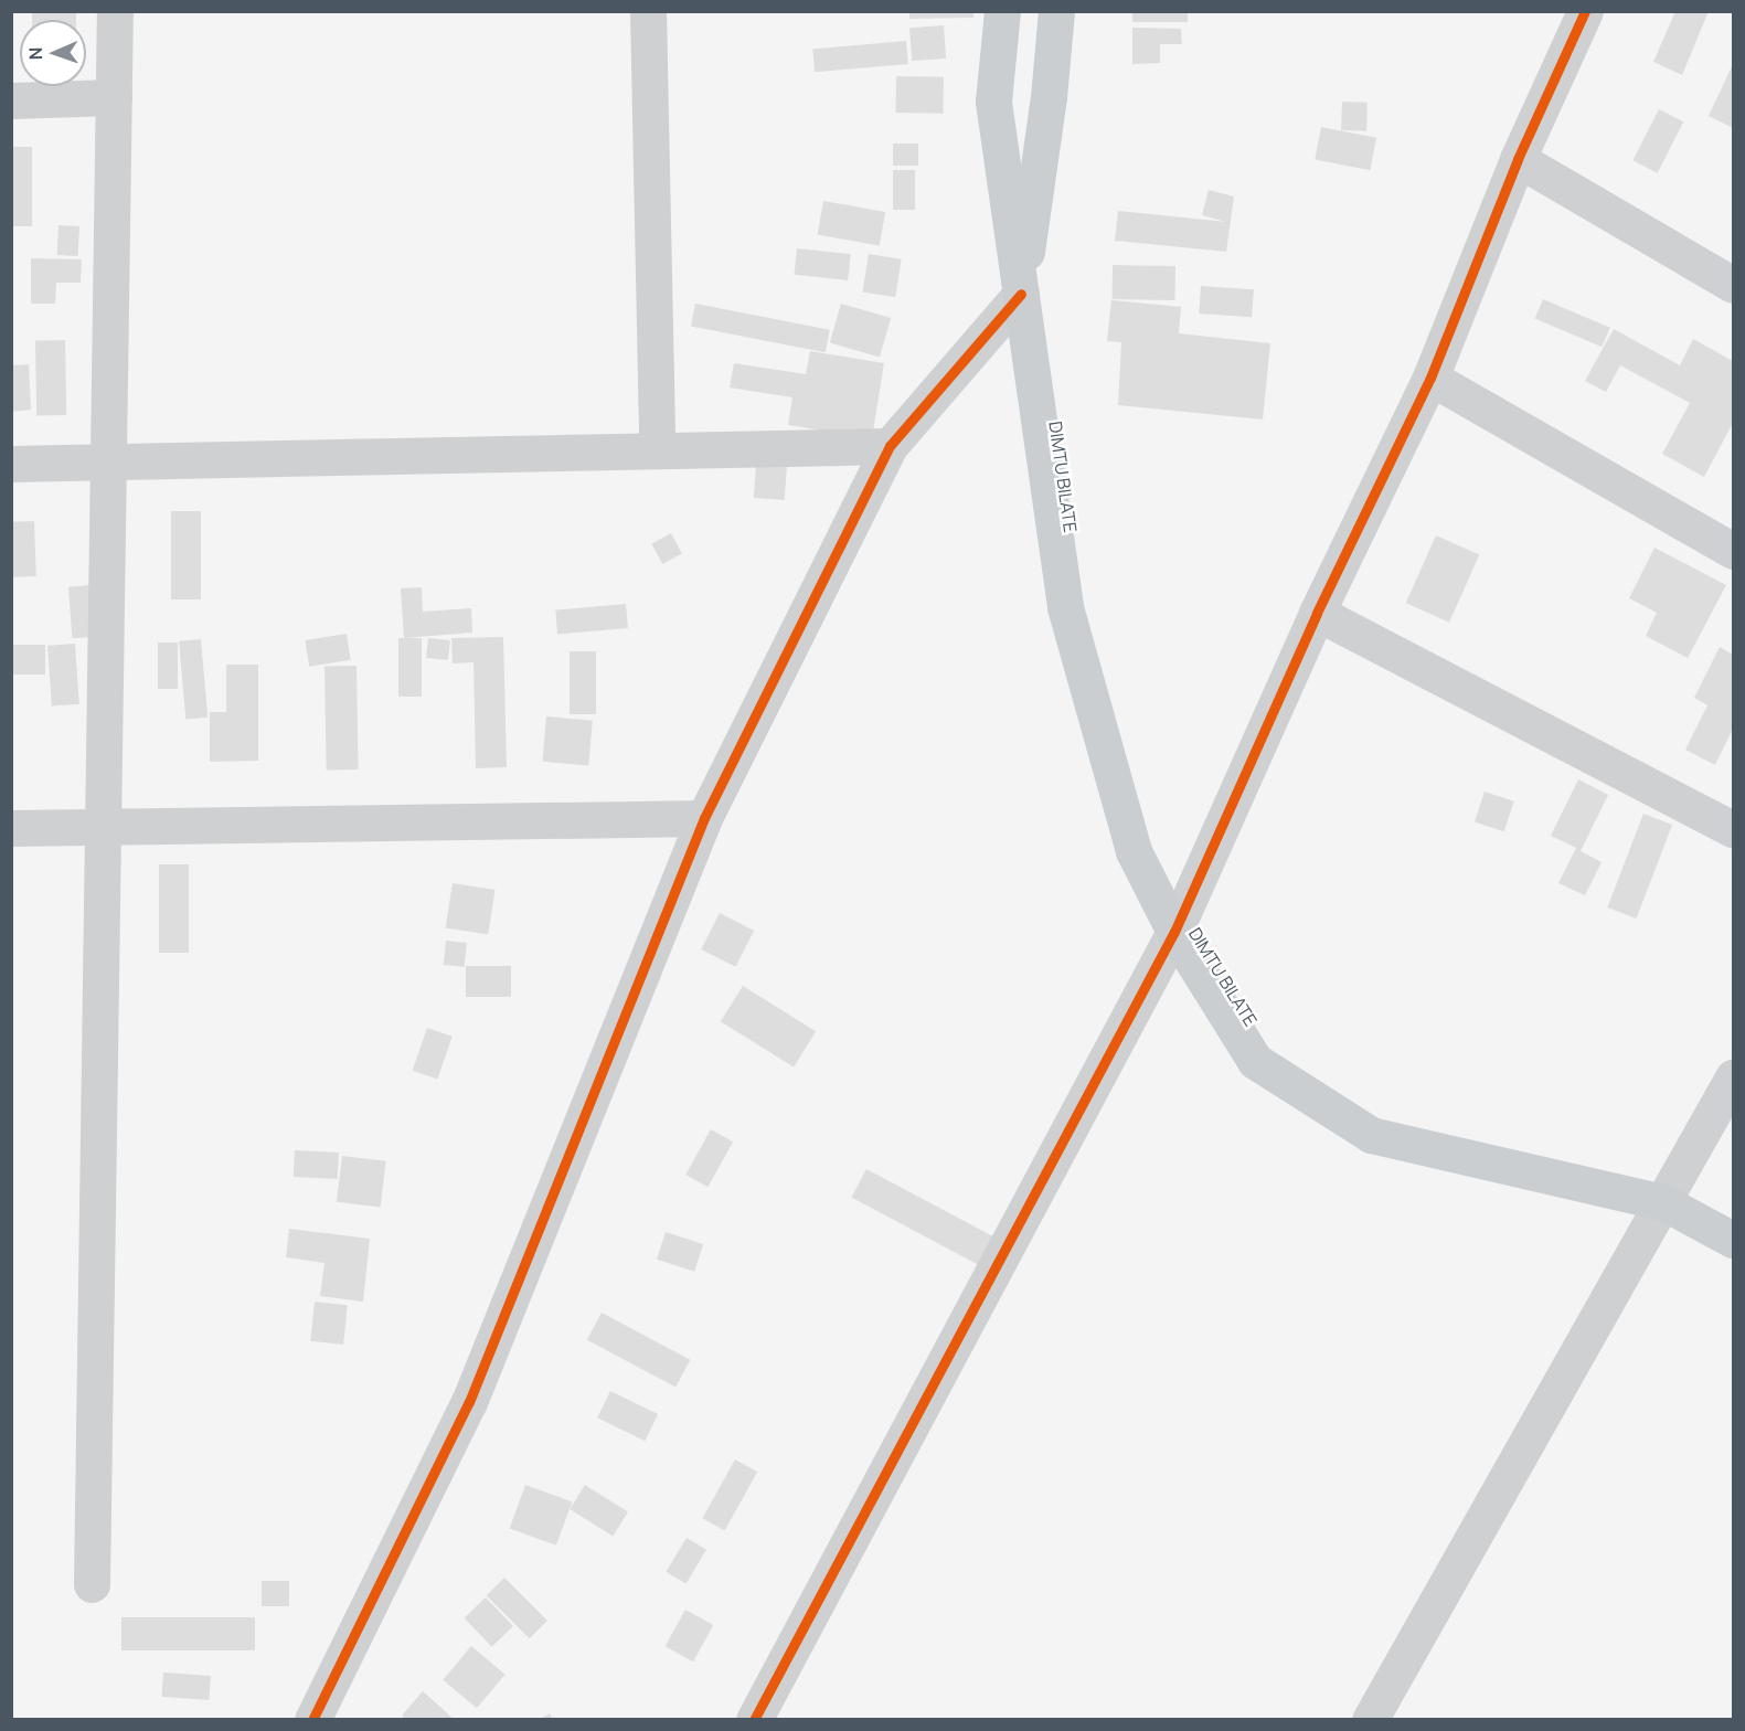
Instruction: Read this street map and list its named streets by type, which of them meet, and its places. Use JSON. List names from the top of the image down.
{
  "streets": {
    "main road": ["DIMTU BILATE"]
  },
  "north": "left"
}
